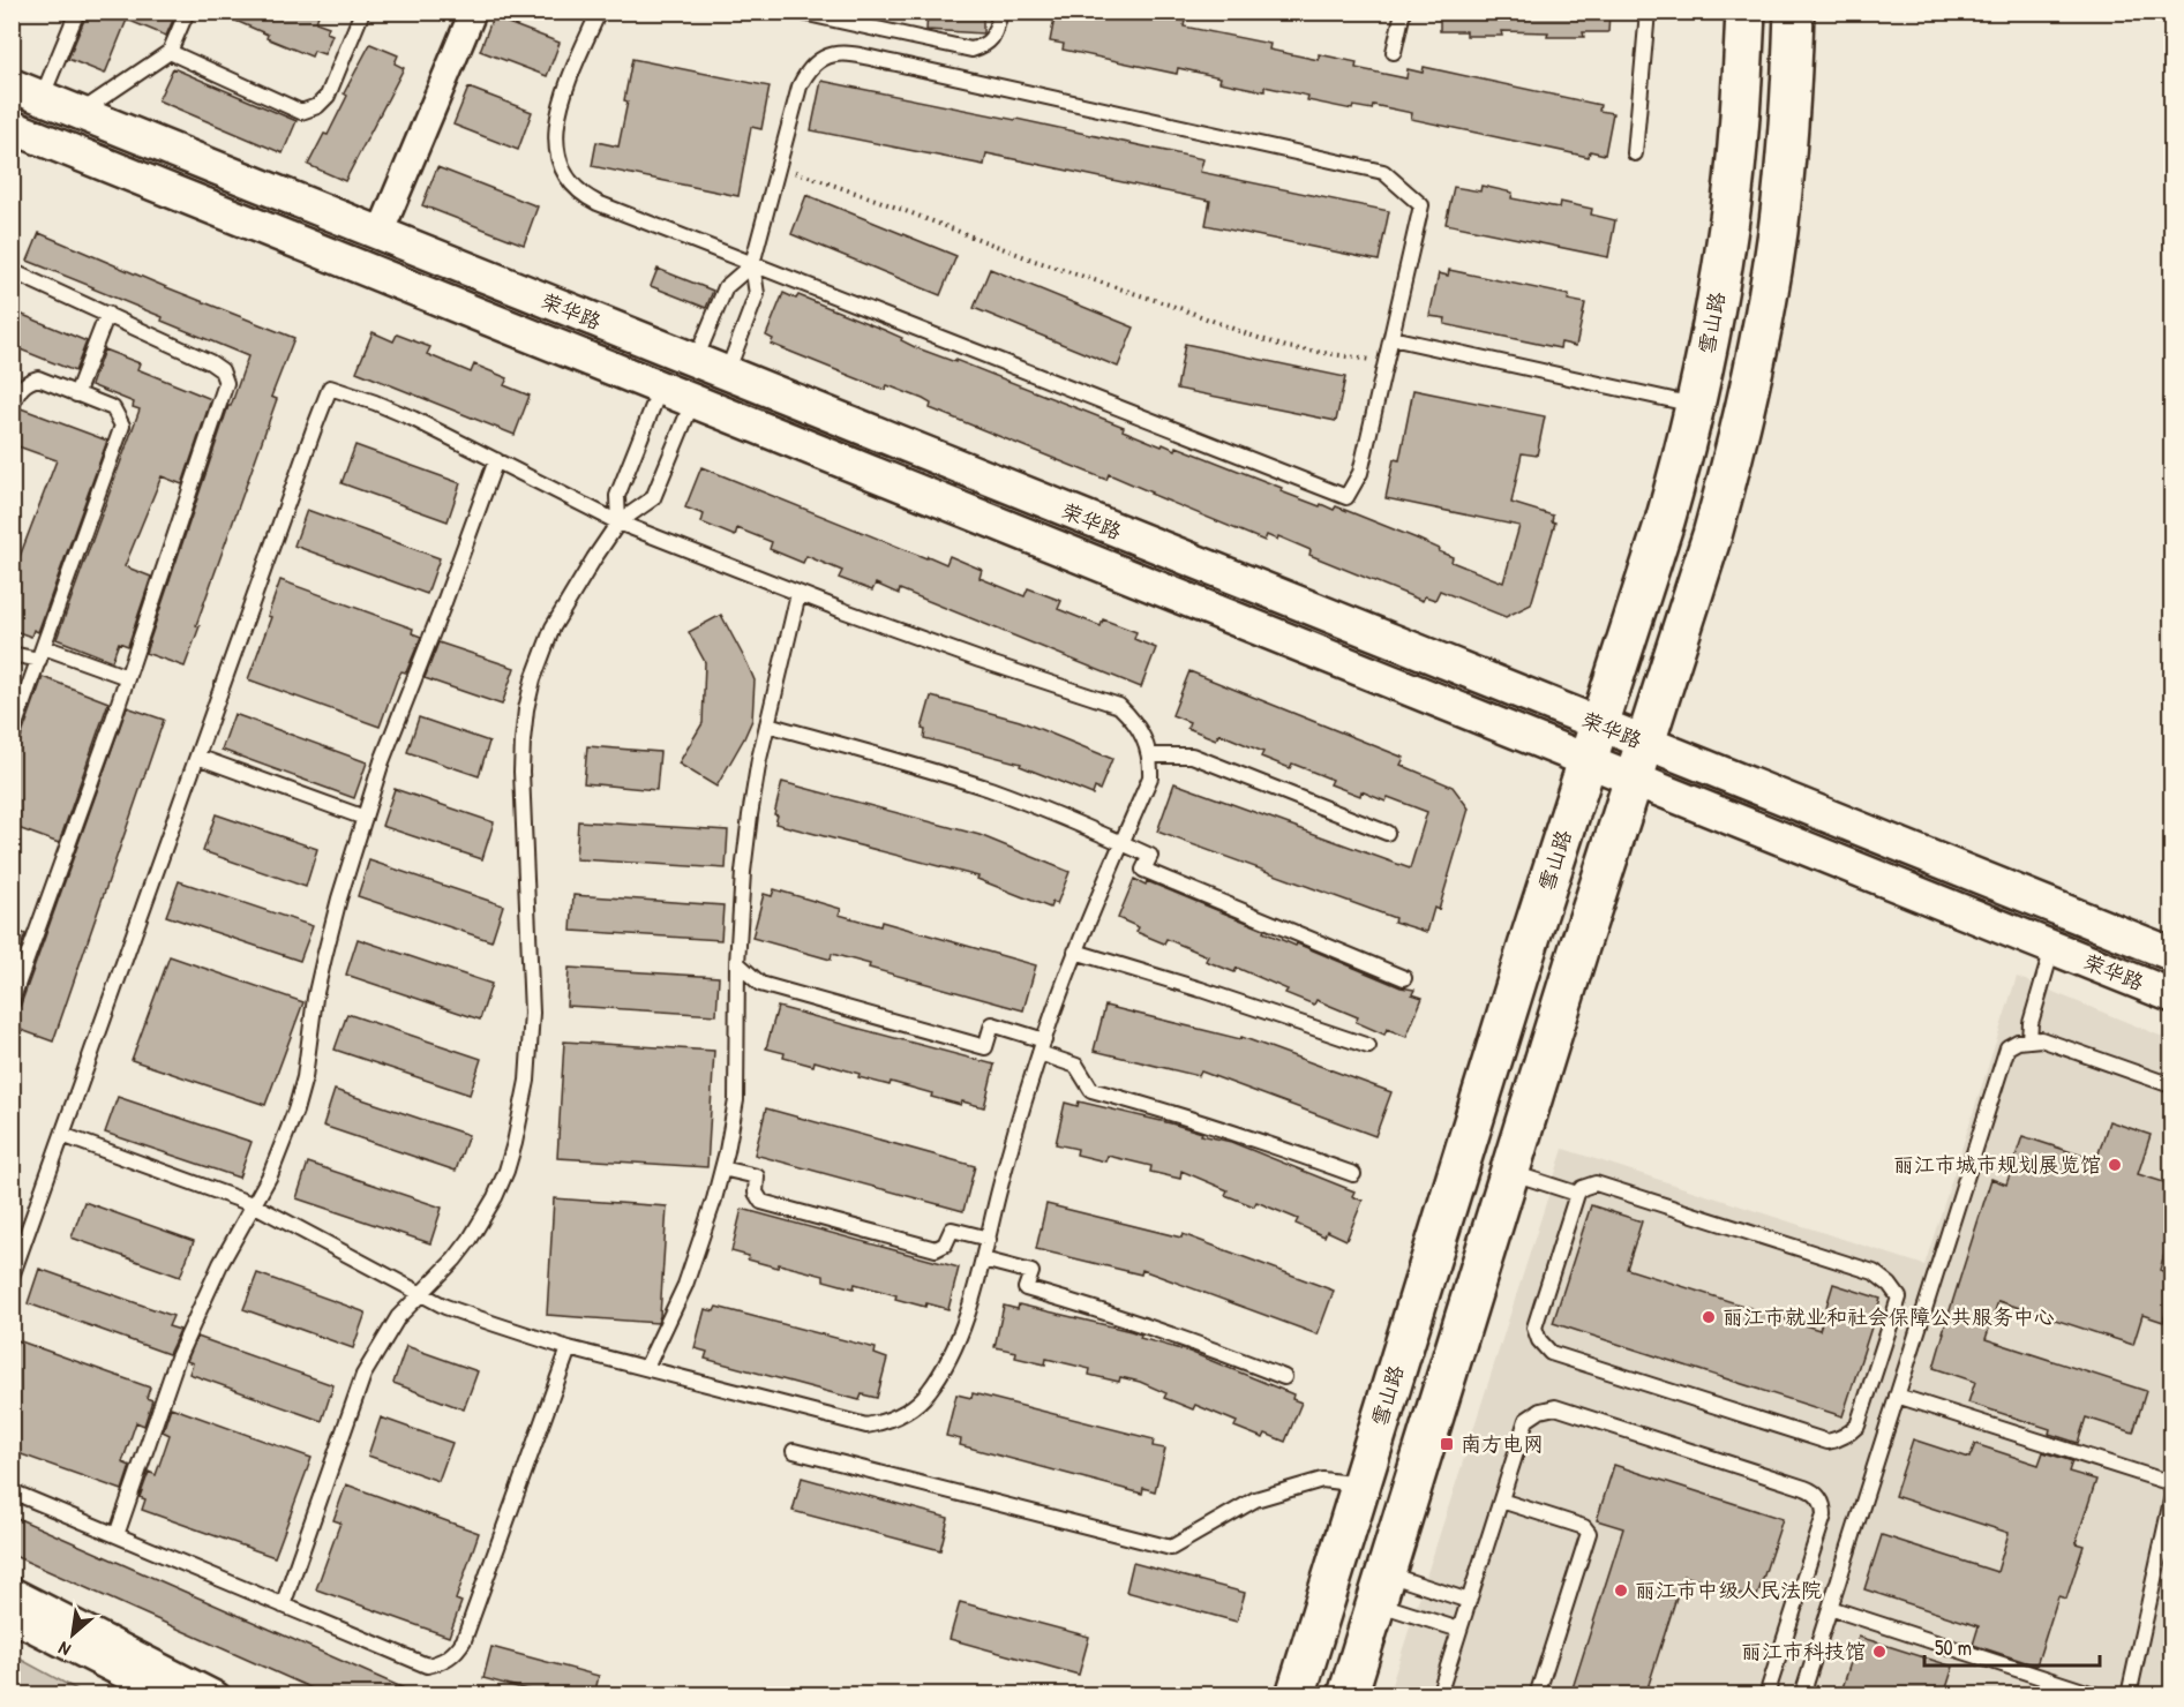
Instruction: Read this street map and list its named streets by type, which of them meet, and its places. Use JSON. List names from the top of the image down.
{
  "streets": {
    "main road": ["雪山路"],
    "street": ["荣华路"]
  },
  "crossings": [
    ["荣华路", "雪山路"]
  ],
  "places": {
    "other": [
      "丽江市城市规划展览馆",
      "丽江市就业和社会保障公共服务中心",
      "丽江市中级人民法院",
      "丽江市科技馆"
    ],
    "transit": ["南方电网"]
  },
  "scale_bar": "50 m",
  "north": "bottom left"
}
